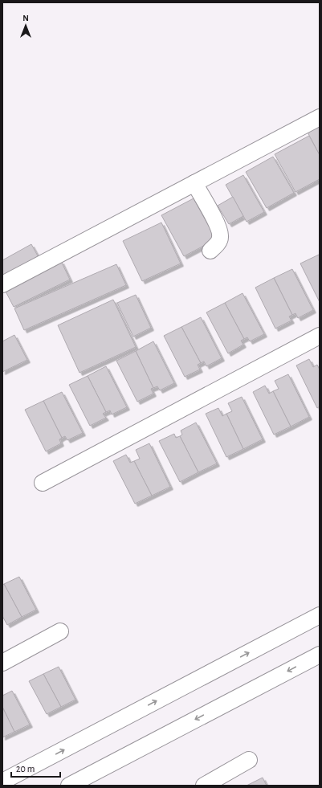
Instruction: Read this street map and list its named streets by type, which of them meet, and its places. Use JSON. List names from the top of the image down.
{
  "scale_bar": "20 m",
  "north": "top"
}
